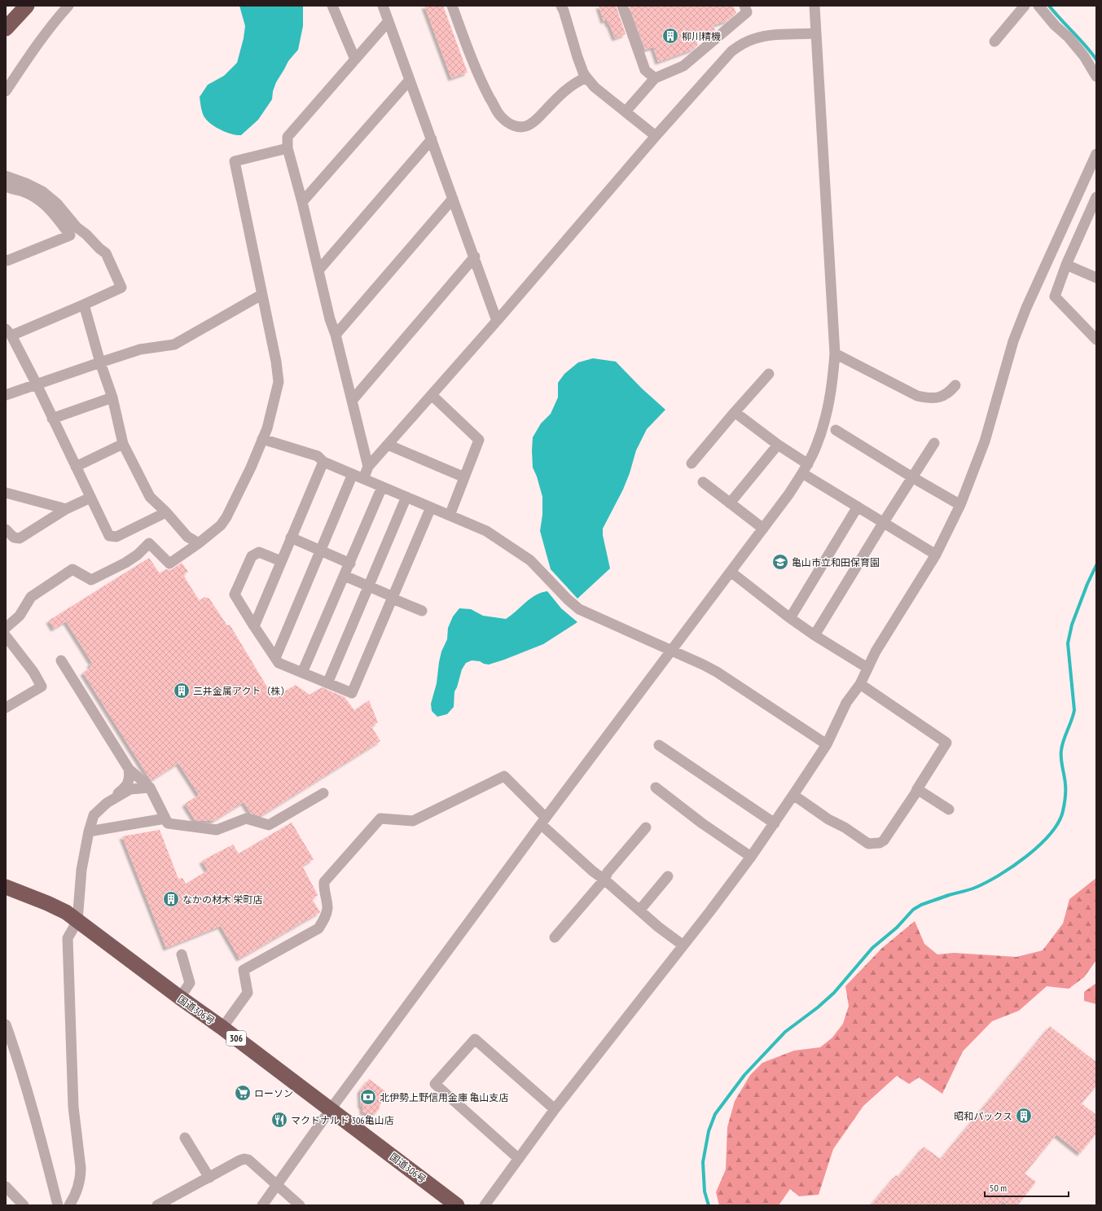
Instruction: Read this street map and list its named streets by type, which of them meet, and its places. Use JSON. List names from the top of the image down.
{
  "streets": {
    "highway": ["国道306号", "306"]
  },
  "places": {
    "building": [
      "柳川精機",
      "三井金属アクト（株）",
      "なかの材木 栄町店",
      "昭和パックス"
    ],
    "school or university": ["亀山市立和田保育園"],
    "supermarket": ["ローソン"],
    "bank": ["北伊勢上野信用金庫 亀山支店"],
    "restaurant": ["マクドナルド 306亀山店"]
  },
  "scale_bar": "50 m"
}
